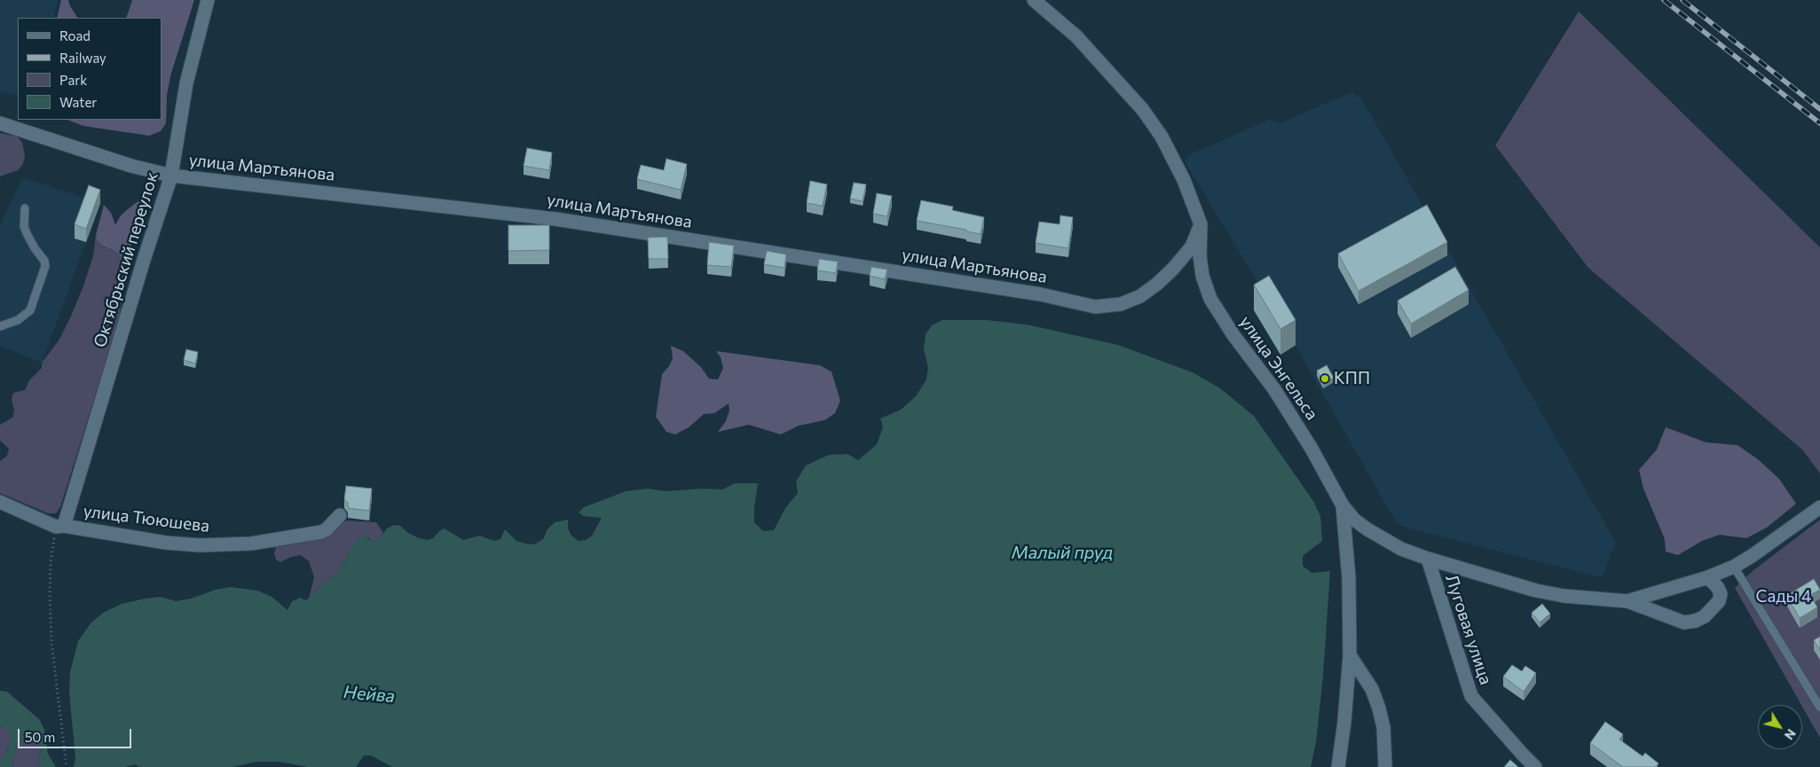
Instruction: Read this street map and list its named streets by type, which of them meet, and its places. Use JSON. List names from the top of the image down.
{
  "streets": {
    "street": [
      "улица Мартьянова",
      "Октябрьский переулок",
      "улица Энгельса",
      "улица Тююшева",
      "Луговая улица"
    ]
  },
  "crossings": [
    ["улица Мартьянова", "Октябрьский переулок"],
    ["улица Мартьянова", "улица Энгельса"],
    ["Октябрьский переулок", "улица Тююшева"],
    ["улица Энгельса", "Луговая улица"]
  ],
  "water": ["Малый пруд", "Нейва"],
  "parks": ["Сады 4"],
  "places": ["КПП"],
  "legend": [
    "Road",
    "Railway",
    "Park",
    "Water"
  ],
  "scale_bar": "50 m",
  "north": "bottom right"
}
